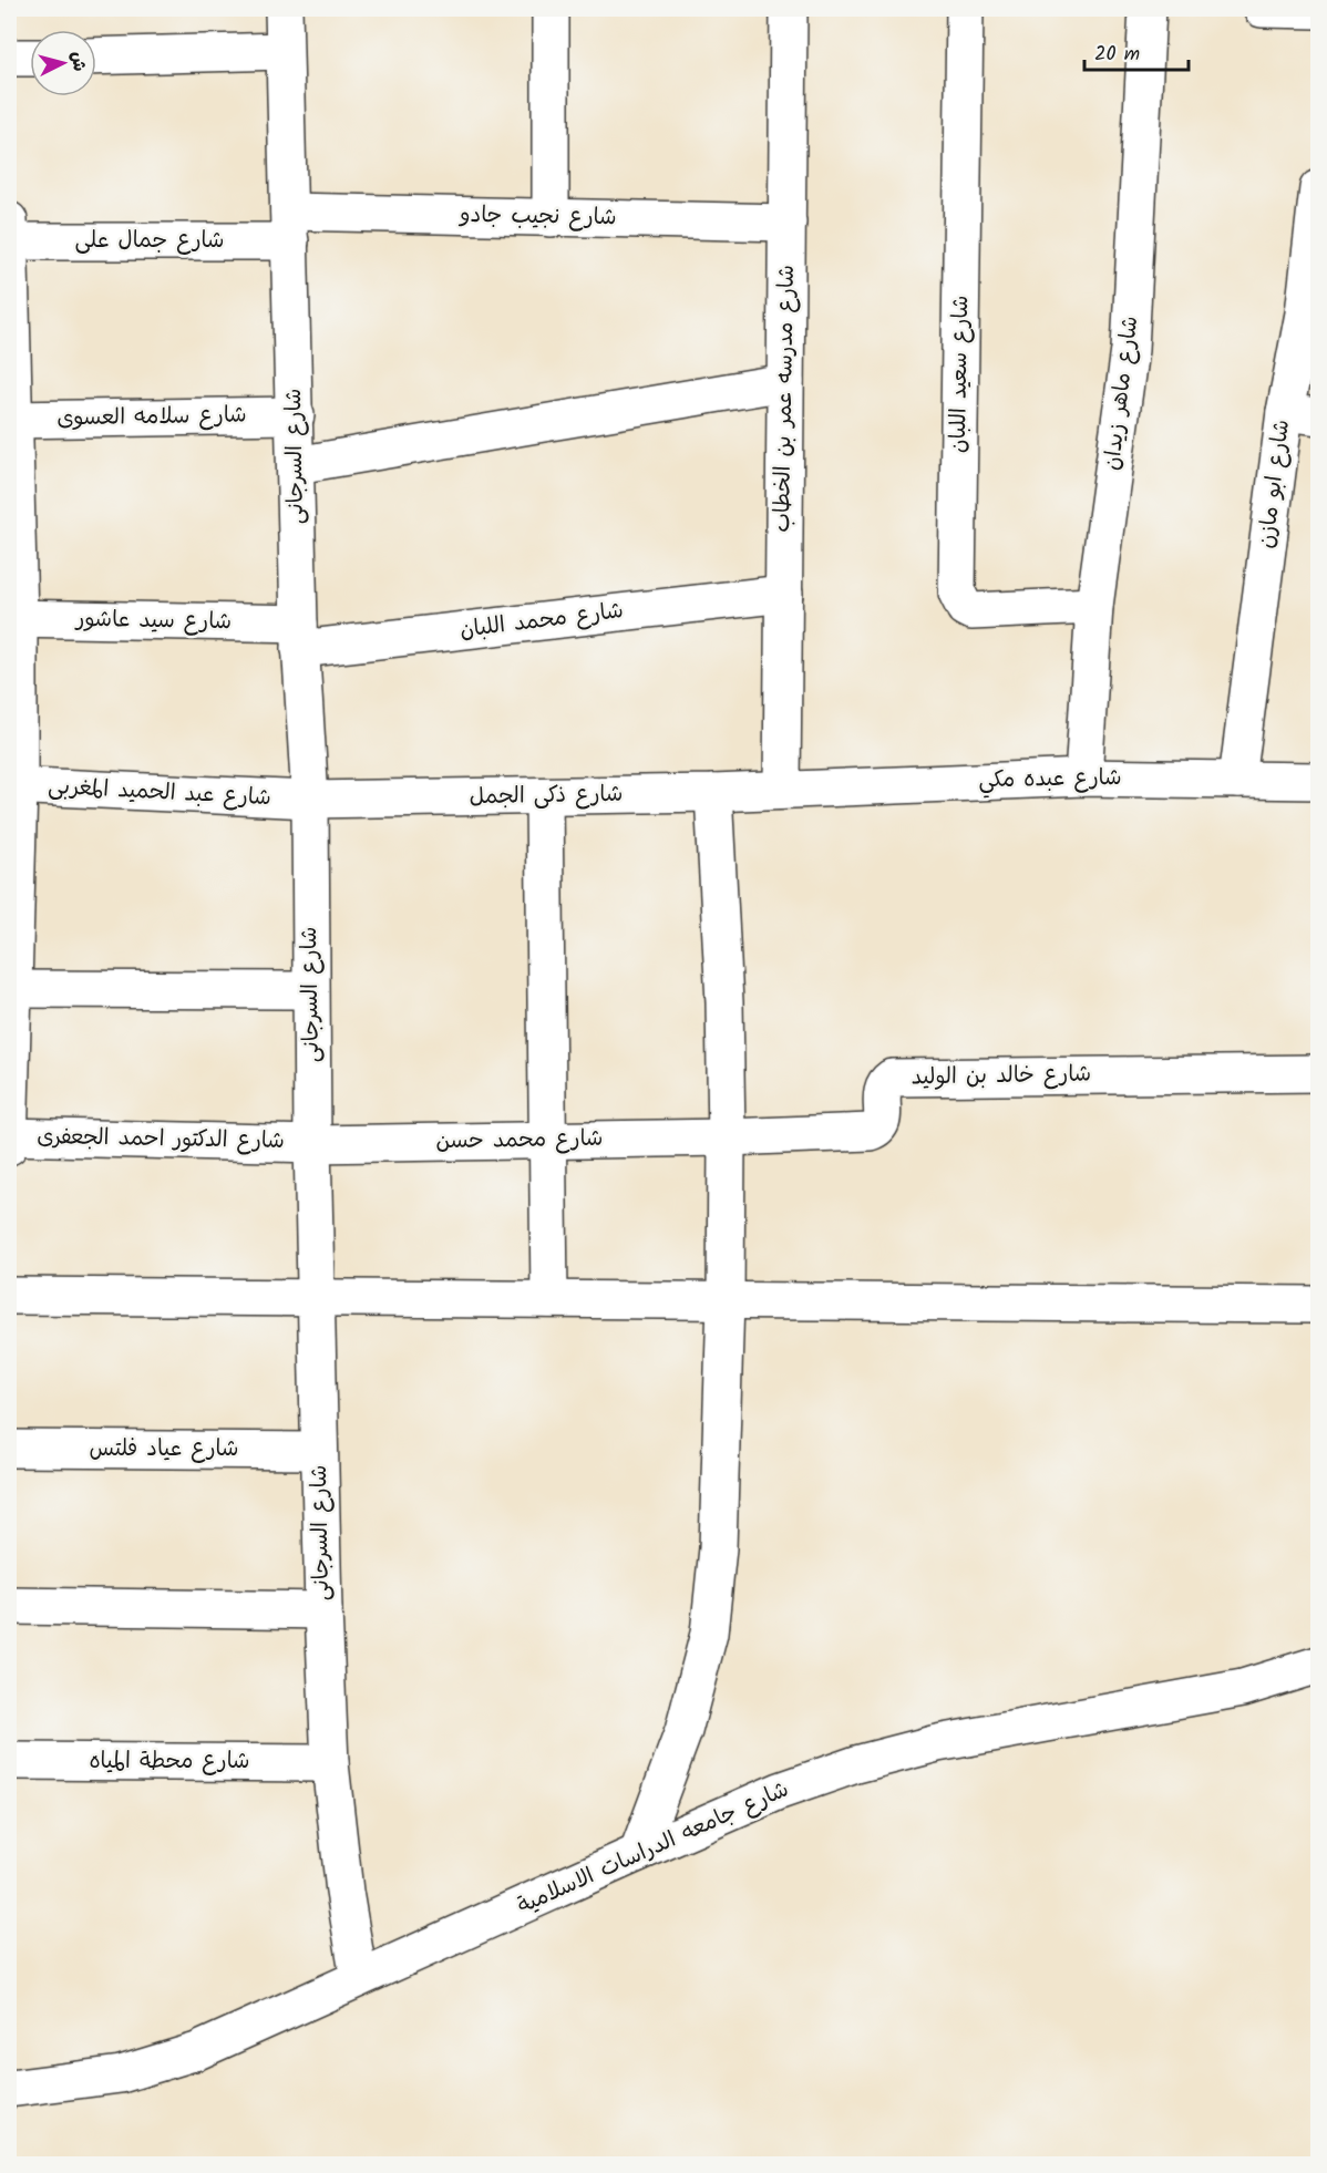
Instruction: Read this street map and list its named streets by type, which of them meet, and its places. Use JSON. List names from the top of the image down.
{
  "streets": {
    "street": [
      "شارع نجيب جادو",
      "شارع جمال على",
      "شارع سعيد اللبان",
      "شارع ماهر زيدان",
      "شارع مدرسه عمر بن الخطاب",
      "شارع سلامه العسوى",
      "شارع السرجانى",
      "شارع ابو مازن",
      "شارع سيد عاشور",
      "شارع محمد اللبان",
      "شارع عبده مكي",
      "شارع عبد الحميد المغربى",
      "شارع ذكى الجمل",
      "شارع خالد بن الوليد",
      "شارع الدكتور احمد الجعفرى",
      "شارع محمد حسن",
      "شارع عياد فلتس",
      "شارع محطة المياه",
      "شارع جامعه الدراسات الاسلامية"
    ]
  },
  "crossings": [
    ["شارع نجيب جادو", "شارع جمال على"],
    ["شارع نجيب جادو", "شارع مدرسه عمر بن الخطاب"],
    ["شارع نجيب جادو", "شارع السرجانى"],
    ["شارع جمال على", "شارع السرجانى"],
    ["شارع سعيد اللبان", "شارع ماهر زيدان"],
    ["شارع ماهر زيدان", "شارع عبده مكي"],
    ["شارع مدرسه عمر بن الخطاب", "شارع محمد اللبان"],
    ["شارع مدرسه عمر بن الخطاب", "شارع عبده مكي"],
    ["شارع مدرسه عمر بن الخطاب", "شارع ذكى الجمل"],
    ["شارع سلامه العسوى", "شارع السرجانى"],
    ["شارع السرجانى", "شارع سيد عاشور"],
    ["شارع السرجانى", "شارع محمد اللبان"],
    ["شارع السرجانى", "شارع عبد الحميد المغربى"],
    ["شارع السرجانى", "شارع ذكى الجمل"],
    ["شارع السرجانى", "شارع الدكتور احمد الجعفرى"],
    ["شارع السرجانى", "شارع محمد حسن"],
    ["شارع السرجانى", "شارع عياد فلتس"],
    ["شارع السرجانى", "شارع محطة المياه"],
    ["شارع السرجانى", "شارع جامعه الدراسات الاسلامية"],
    ["شارع ابو مازن", "شارع عبده مكي"],
    ["شارع سيد عاشور", "شارع محمد اللبان"],
    ["شارع عبده مكي", "شارع ذكى الجمل"],
    ["شارع عبد الحميد المغربى", "شارع ذكى الجمل"],
    ["شارع خالد بن الوليد", "شارع محمد حسن"],
    ["شارع الدكتور احمد الجعفرى", "شارع محمد حسن"]
  ],
  "scale_bar": "20 m",
  "north": "right"
}
